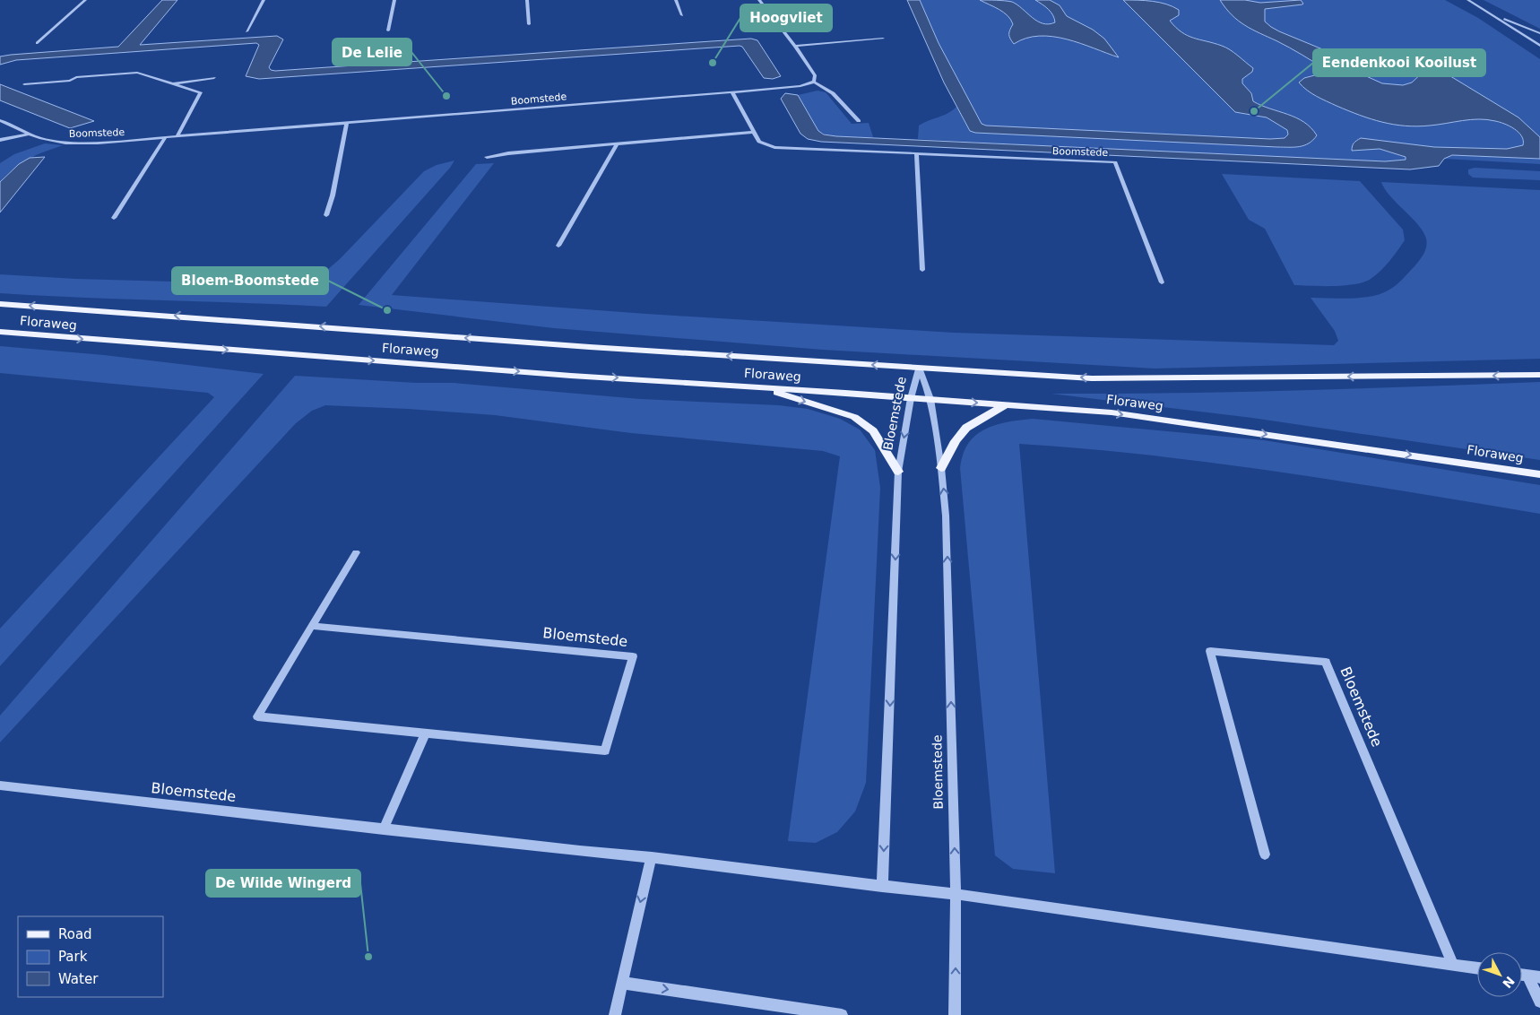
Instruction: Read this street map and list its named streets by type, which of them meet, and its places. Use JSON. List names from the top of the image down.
{
  "streets": {
    "main road": ["Floraweg"],
    "street": ["Boomstede", "Bloemstede"]
  },
  "crossings": [
    ["Floraweg", "Bloemstede"]
  ],
  "places": [
    "Hoogvliet",
    "De Lelie",
    "Eendenkooi Kooilust",
    "Bloem-Boomstede",
    "De Wilde Wingerd"
  ],
  "legend": ["Road", "Park", "Water"],
  "north": "bottom right"
}
